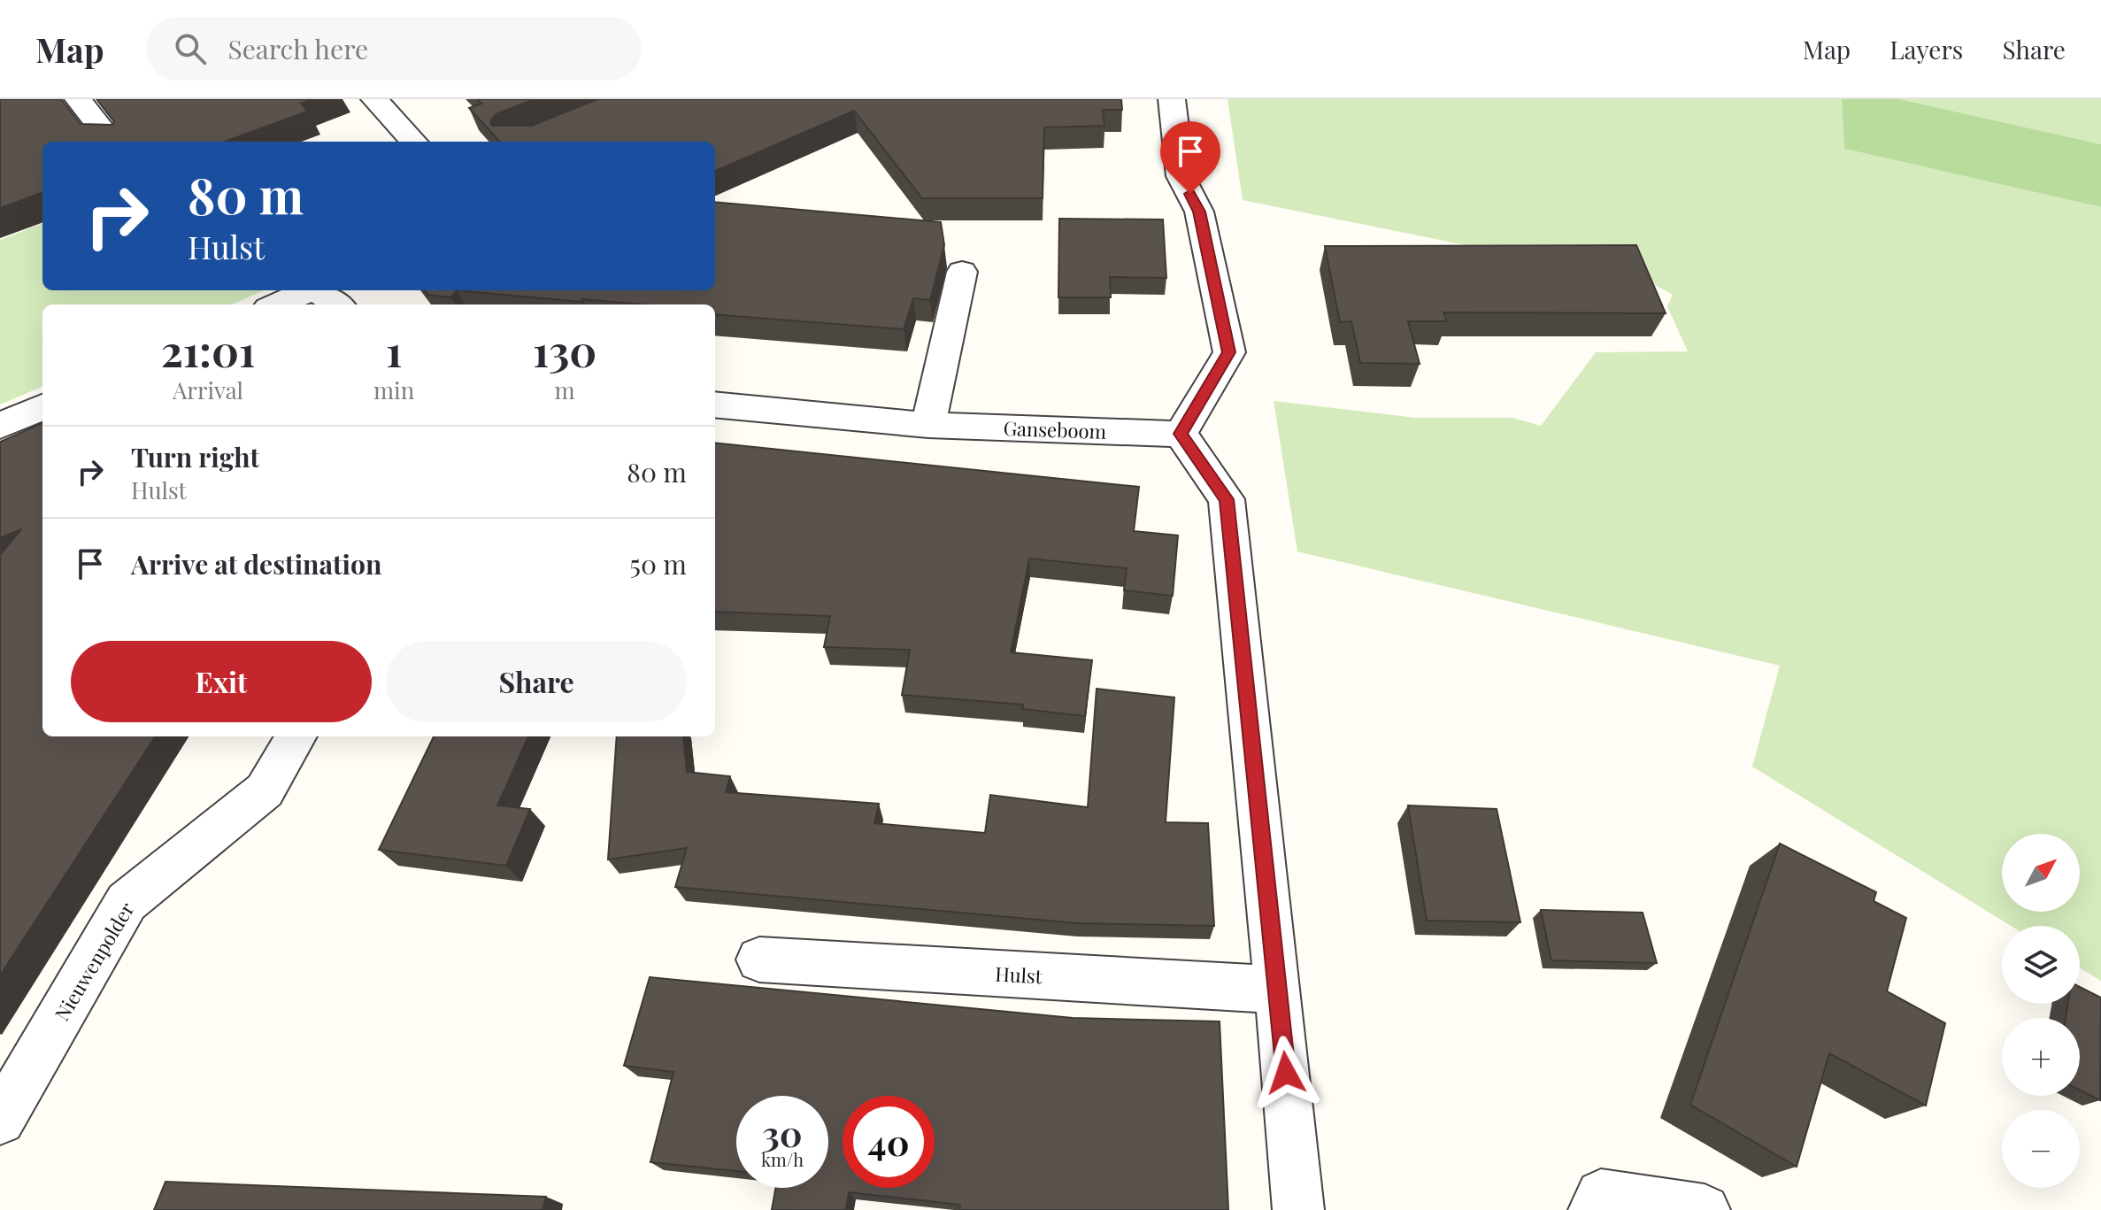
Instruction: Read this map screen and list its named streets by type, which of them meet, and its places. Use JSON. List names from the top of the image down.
{
  "streets": {
    "street": ["Ganseboom", "Nieuwenpolder", "Hulst"]
  },
  "north": "top right",
  "page": {
    "header": "Map",
    "search": "Search here",
    "nav": ["Map", "Layers", "Share"],
    "turn": ["80 m", "Hulst"],
    "eta": [
      "21:01",
      "Arrival",
      "1",
      "min",
      "130",
      "m"
    ],
    "list": [
      {
        "name": "Turn right",
        "note": "Hulst",
        "value": "80 m"
      },
      {
        "name": "Arrive at destination",
        "value": "50 m"
      }
    ],
    "buttons": ["Exit", "Share"],
    "map_buttons": ["+", "−"],
    "speed": "30 km/h",
    "limit": "40"
  }
}
